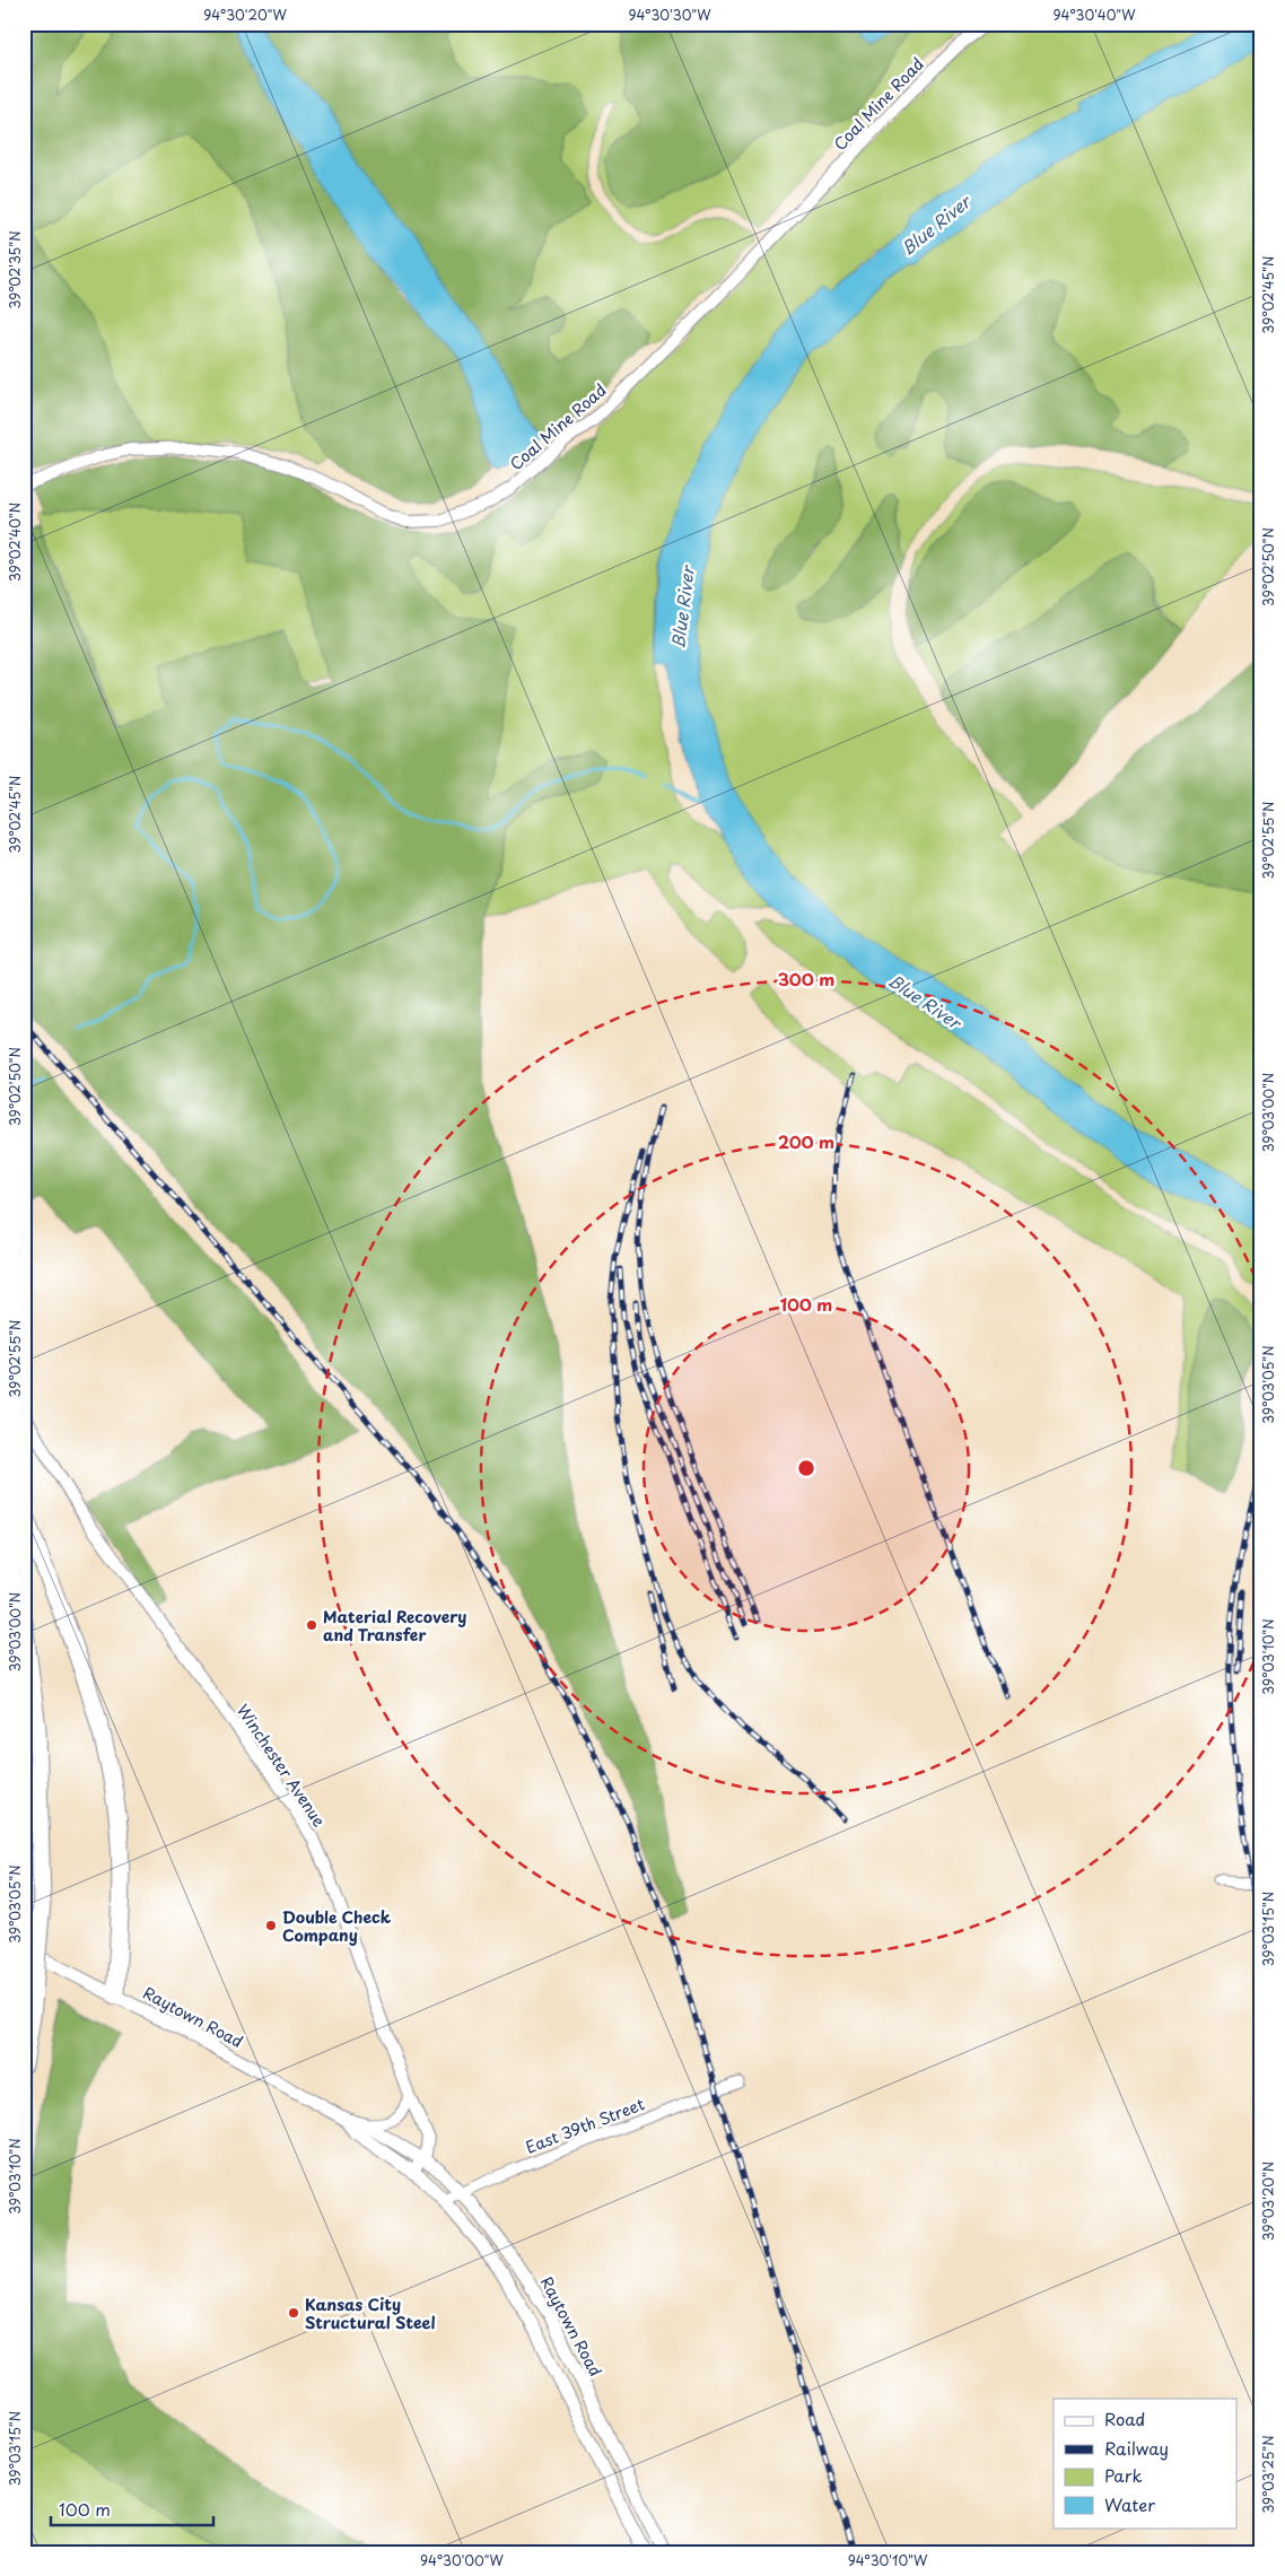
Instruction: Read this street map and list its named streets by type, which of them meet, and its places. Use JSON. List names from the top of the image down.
{
  "streets": {
    "main road": ["Raytown Road"],
    "street": ["Coal Mine Road", "Winchester Avenue", "East 39th Street"]
  },
  "crossings": [
    ["Winchester Avenue", "Raytown Road"],
    ["Raytown Road", "East 39th Street"]
  ],
  "water": ["Blue River"],
  "places": ["Material Recovery and Transfer", "Double Check Company", "Kansas City Structural Steel"],
  "legend": [
    "Road",
    "Railway",
    "Park",
    "Water"
  ],
  "scale_bar": "100 m",
  "coordinates": [
    "94°30'20\"W",
    "94°30'30\"W",
    "94°30'40\"W",
    "39°02'35\"N",
    "39°02'45\"N",
    "39°02'40\"N",
    "39°02'50\"N",
    "39°02'55\"N",
    "39°03'00\"N",
    "39°03'05\"N",
    "39°03'10\"N",
    "39°03'15\"N",
    "39°03'20\"N",
    "39°03'25\"N",
    "94°30'00\"W",
    "94°30'10\"W"
  ],
  "rings": ["300 m", "200 m", "100 m"]
}
